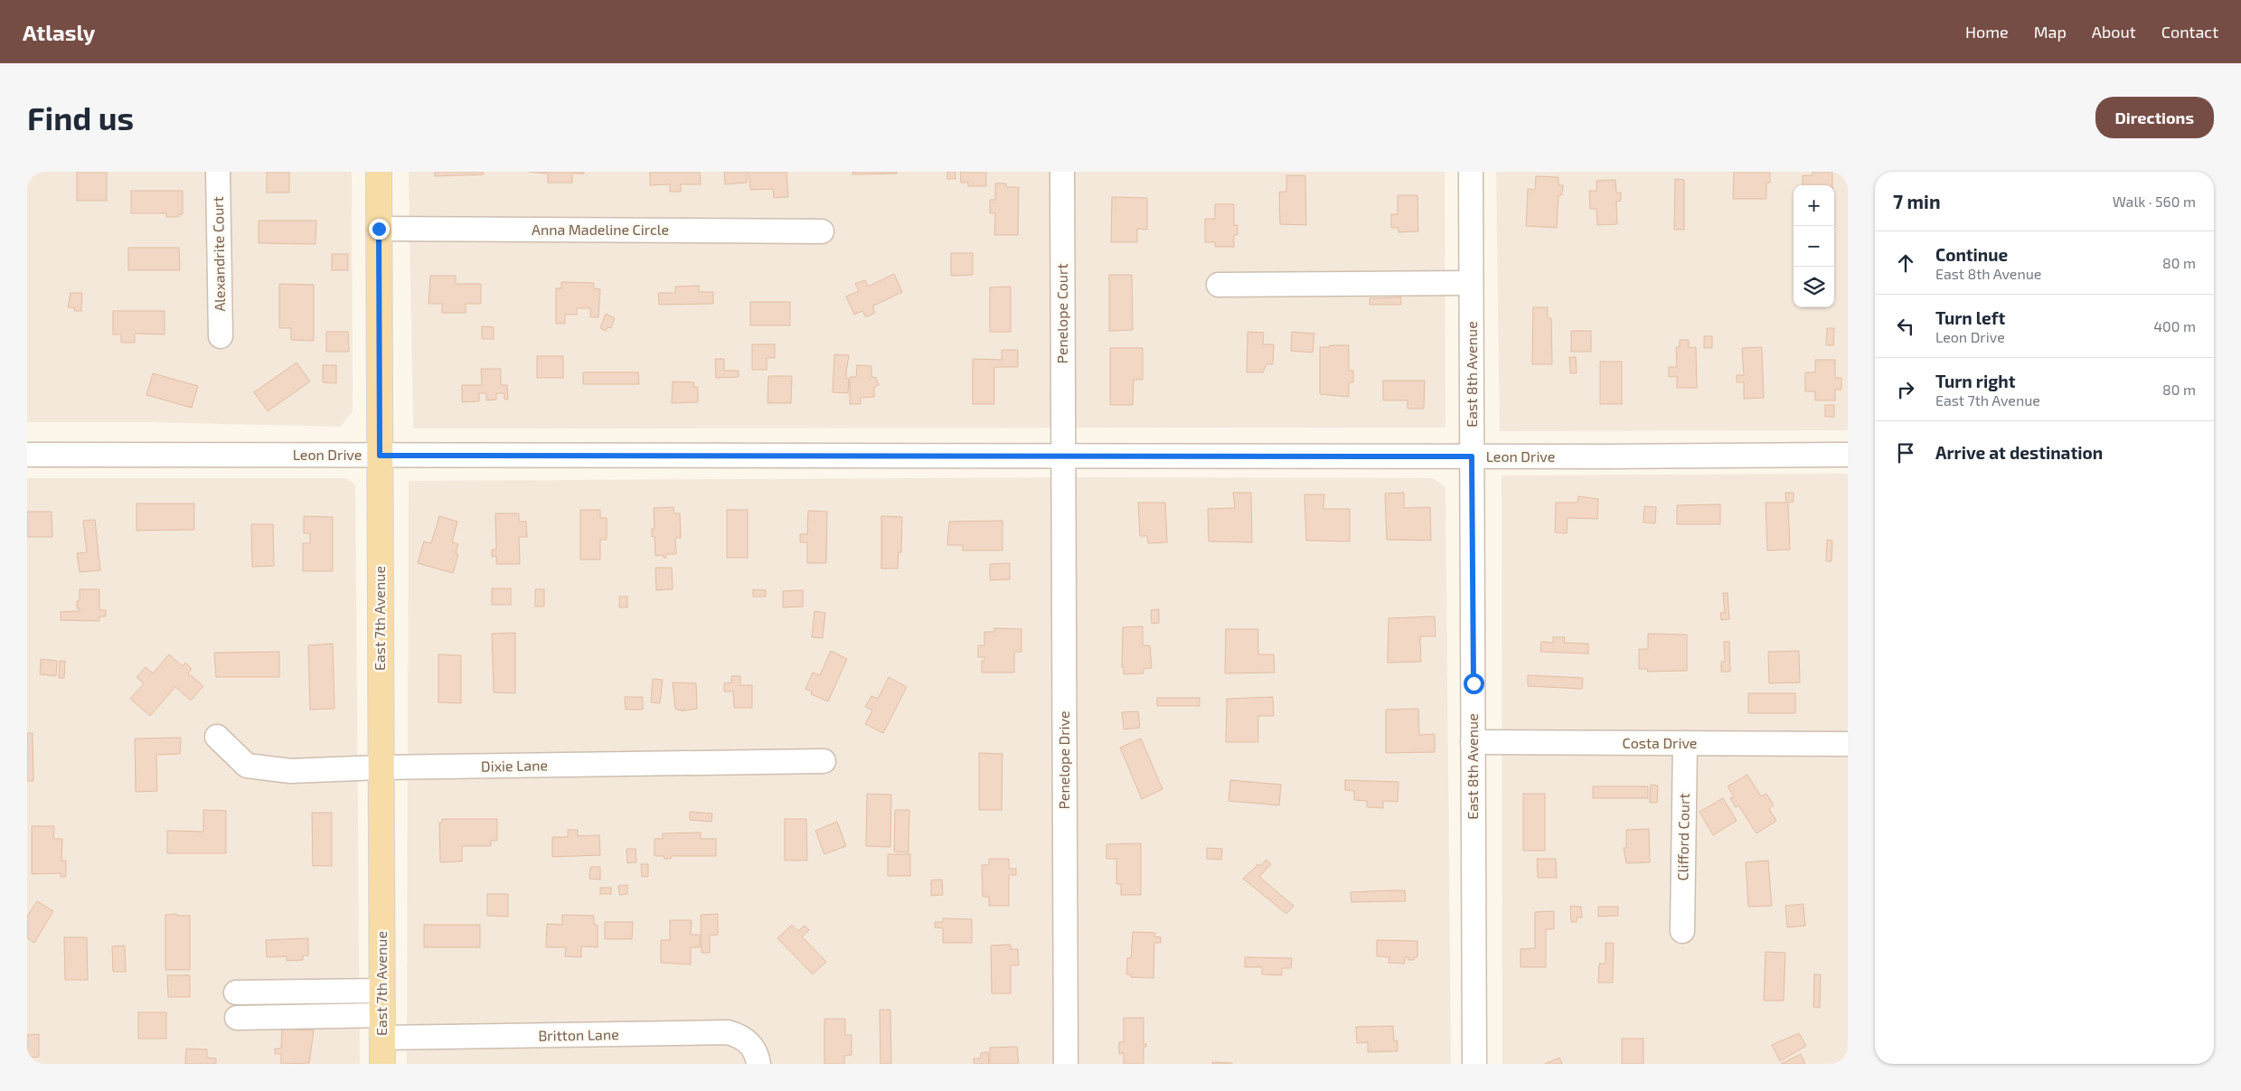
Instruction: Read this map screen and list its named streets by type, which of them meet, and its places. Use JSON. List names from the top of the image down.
{
  "streets": {
    "main road": ["East 7th Avenue"],
    "street": [
      "Anna Madeline Circle",
      "Alexandrite Court",
      "Penelope Court",
      "East 8th Avenue",
      "Leon Drive",
      "Costa Drive",
      "Penelope Drive",
      "Dixie Lane",
      "Clifford Court",
      "Britton Lane"
    ]
  },
  "crossings": [
    ["Anna Madeline Circle", "East 7th Avenue"],
    ["Penelope Court", "Leon Drive"],
    ["Penelope Court", "Penelope Drive"],
    ["East 8th Avenue", "Leon Drive"],
    ["East 8th Avenue", "Costa Drive"],
    ["Leon Drive", "East 7th Avenue"],
    ["Leon Drive", "Penelope Drive"],
    ["East 7th Avenue", "Dixie Lane"],
    ["East 7th Avenue", "Britton Lane"],
    ["Costa Drive", "Clifford Court"]
  ],
  "page": {
    "header": "Atlasly",
    "nav": [
      "Home",
      "Map",
      "About",
      "Contact"
    ],
    "buttons": "Directions",
    "title": "Find us",
    "heading": ["7 min", "Walk · 560 m"],
    "map_buttons": ["+", "−"],
    "list": [
      ["Continue", "East 8th Avenue", "80 m"],
      ["Turn left", "Leon Drive", "400 m"],
      ["Turn right", "East 7th Avenue", "80 m"],
      "Arrive at destination"
    ]
  }
}
